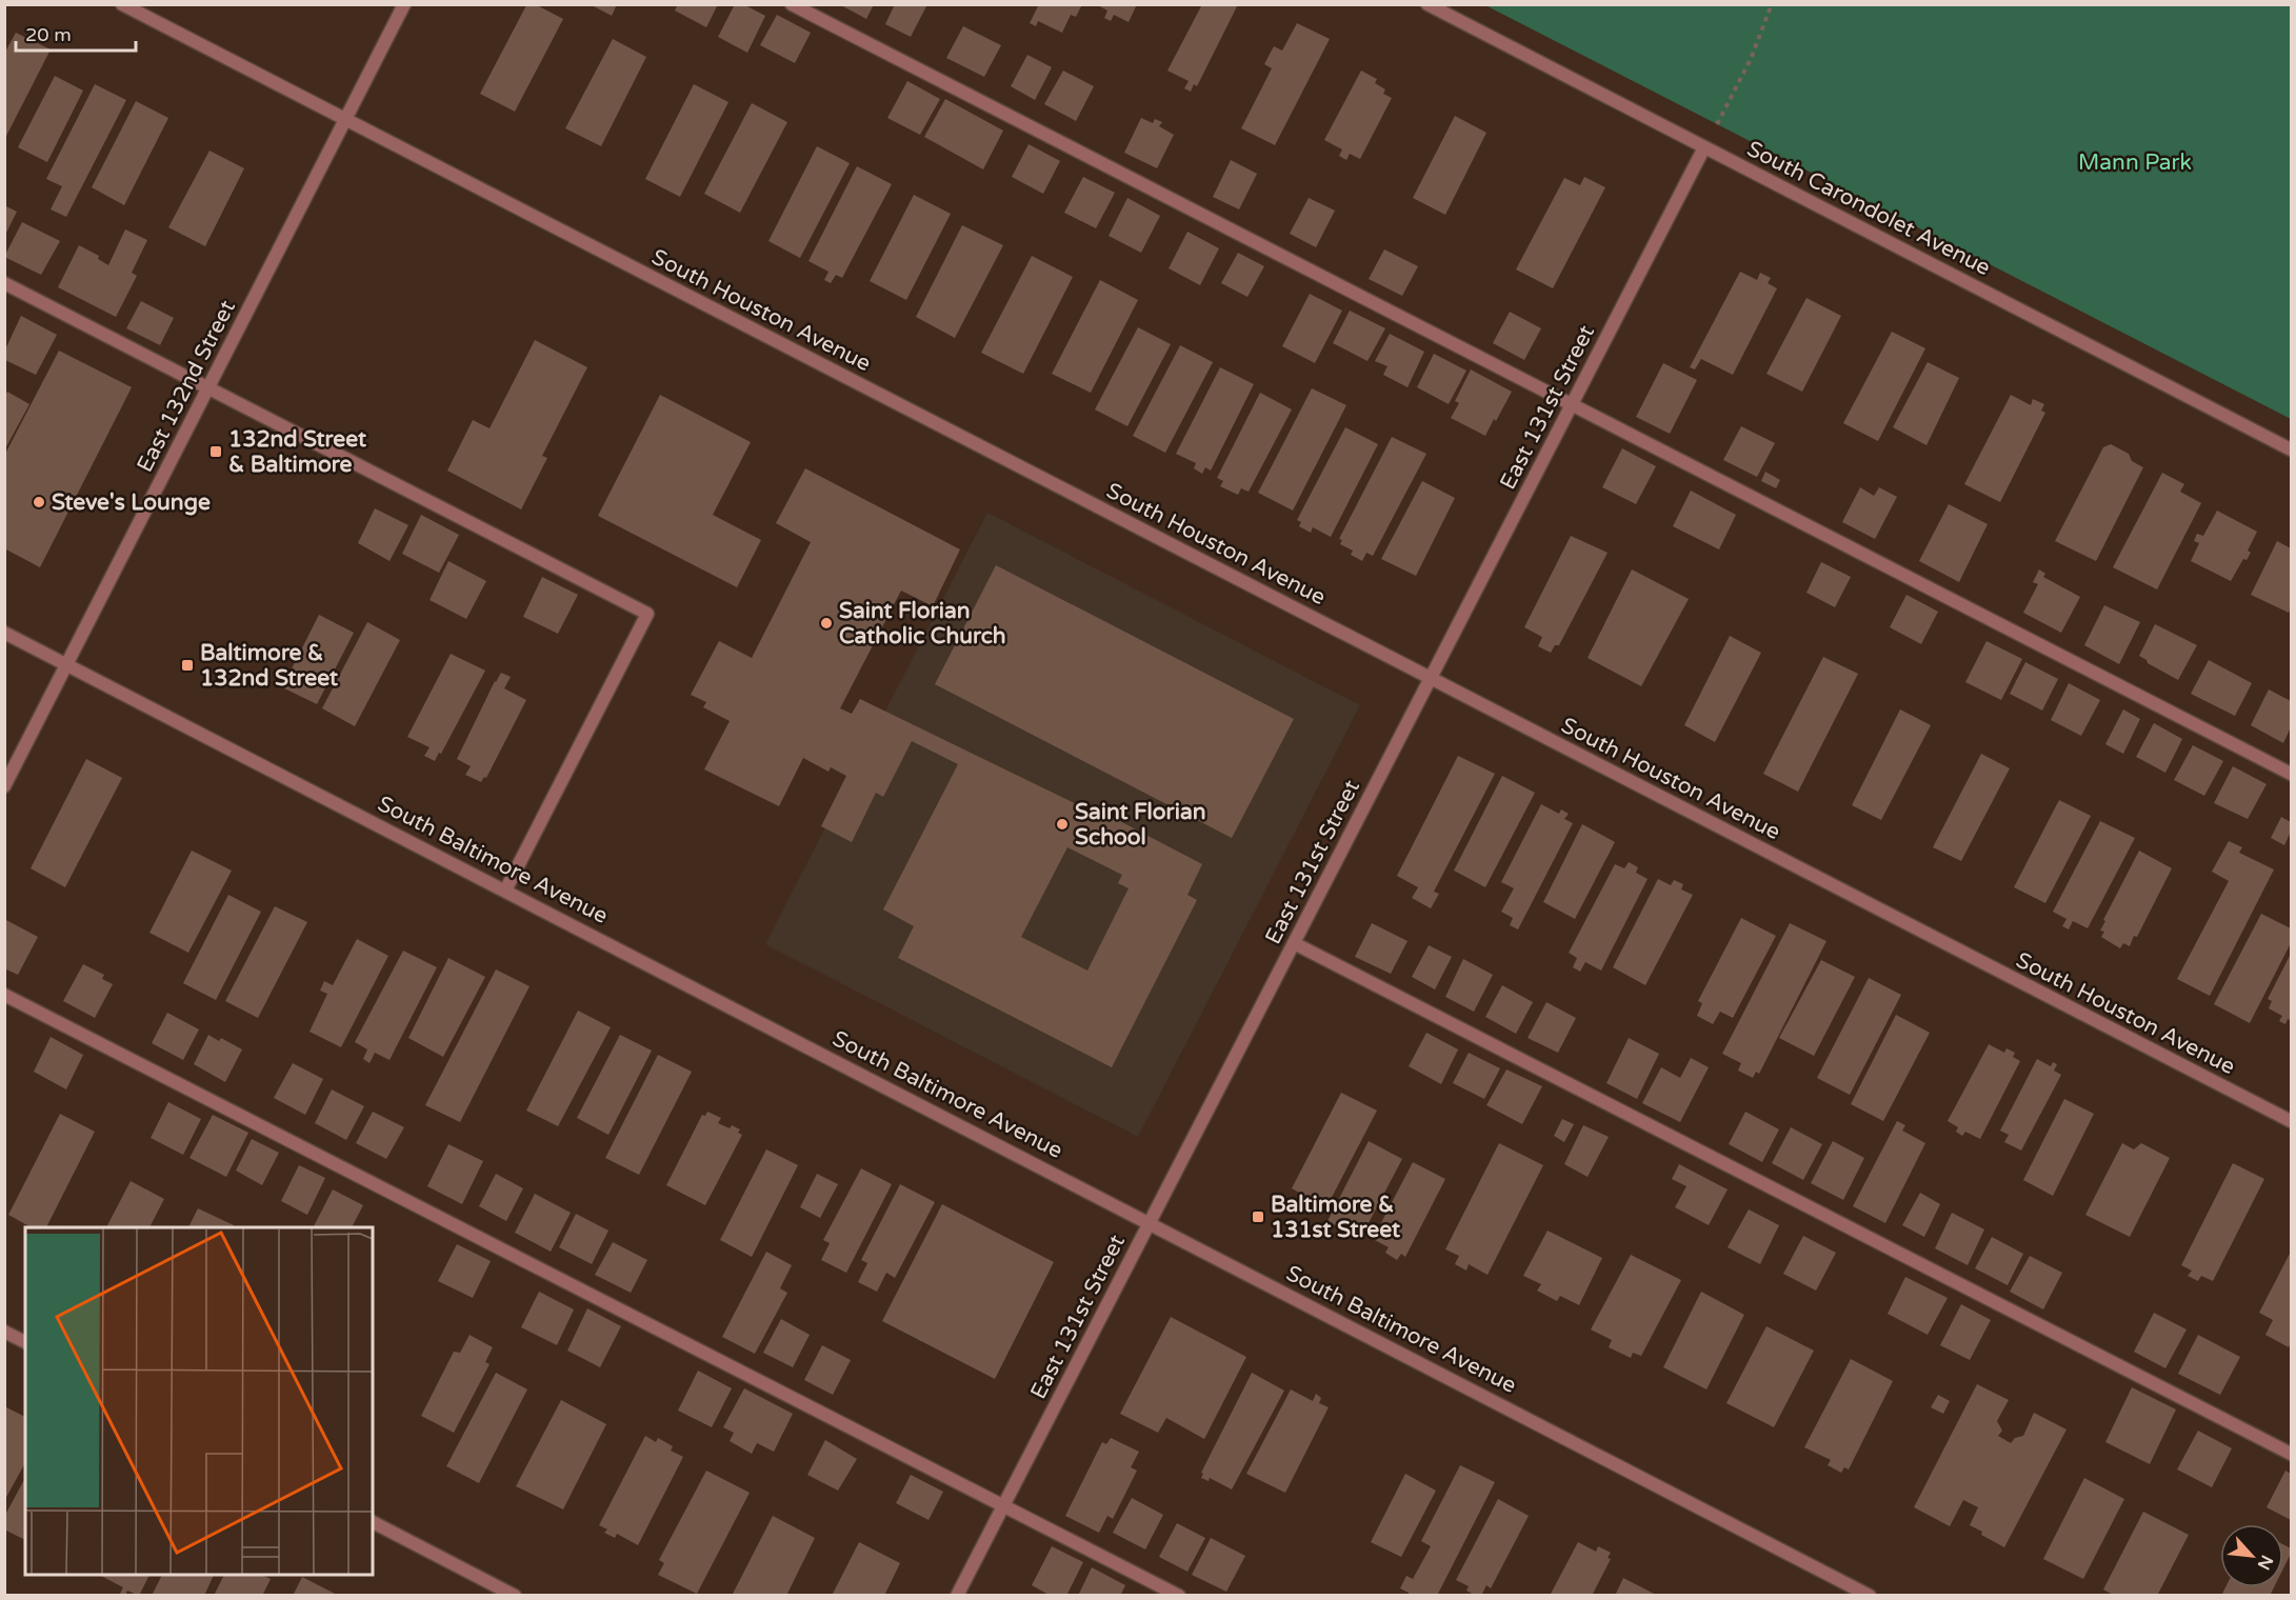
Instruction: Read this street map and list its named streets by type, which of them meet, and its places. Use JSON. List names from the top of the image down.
{
  "streets": {
    "street": [
      "South Carondolet Avenue",
      "South Houston Avenue",
      "East 132nd Street",
      "East 131st Street",
      "South Baltimore Avenue"
    ]
  },
  "crossings": [
    ["South Carondolet Avenue", "East 131st Street"],
    ["South Houston Avenue", "East 132nd Street"],
    ["South Houston Avenue", "East 131st Street"],
    ["East 132nd Street", "South Baltimore Avenue"],
    ["East 131st Street", "South Baltimore Avenue"]
  ],
  "parks": ["Mann Park"],
  "places": {
    "transit": ["132nd Street & Baltimore", "Baltimore & 132nd Street", "Baltimore & 131st Street"],
    "other": ["Steve's Lounge", "Saint Florian Catholic Church", "Saint Florian School"]
  },
  "scale_bar": "20 m",
  "north": "bottom right"
}
